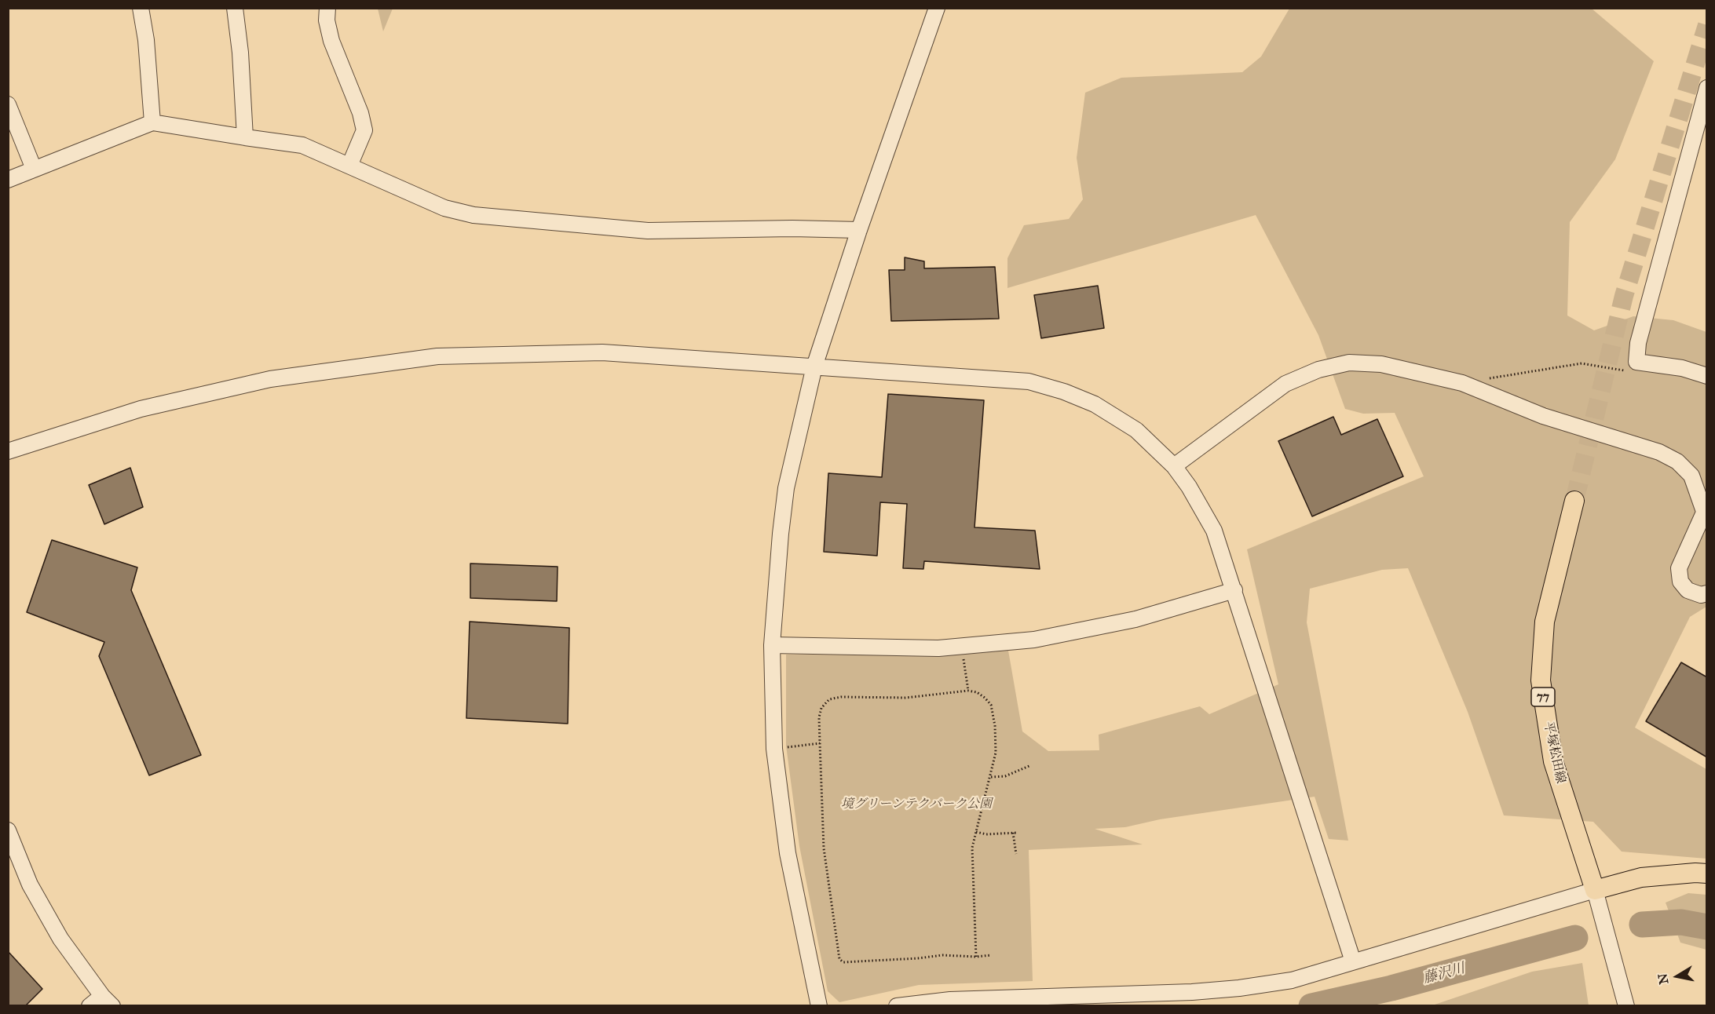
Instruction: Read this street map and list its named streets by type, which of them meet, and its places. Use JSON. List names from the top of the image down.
{
  "streets": {
    "main road": ["77", "平塚松田線"]
  },
  "water": ["藤沢川"],
  "parks": ["境グリーンテクパーク公園"],
  "north": "left"
}
